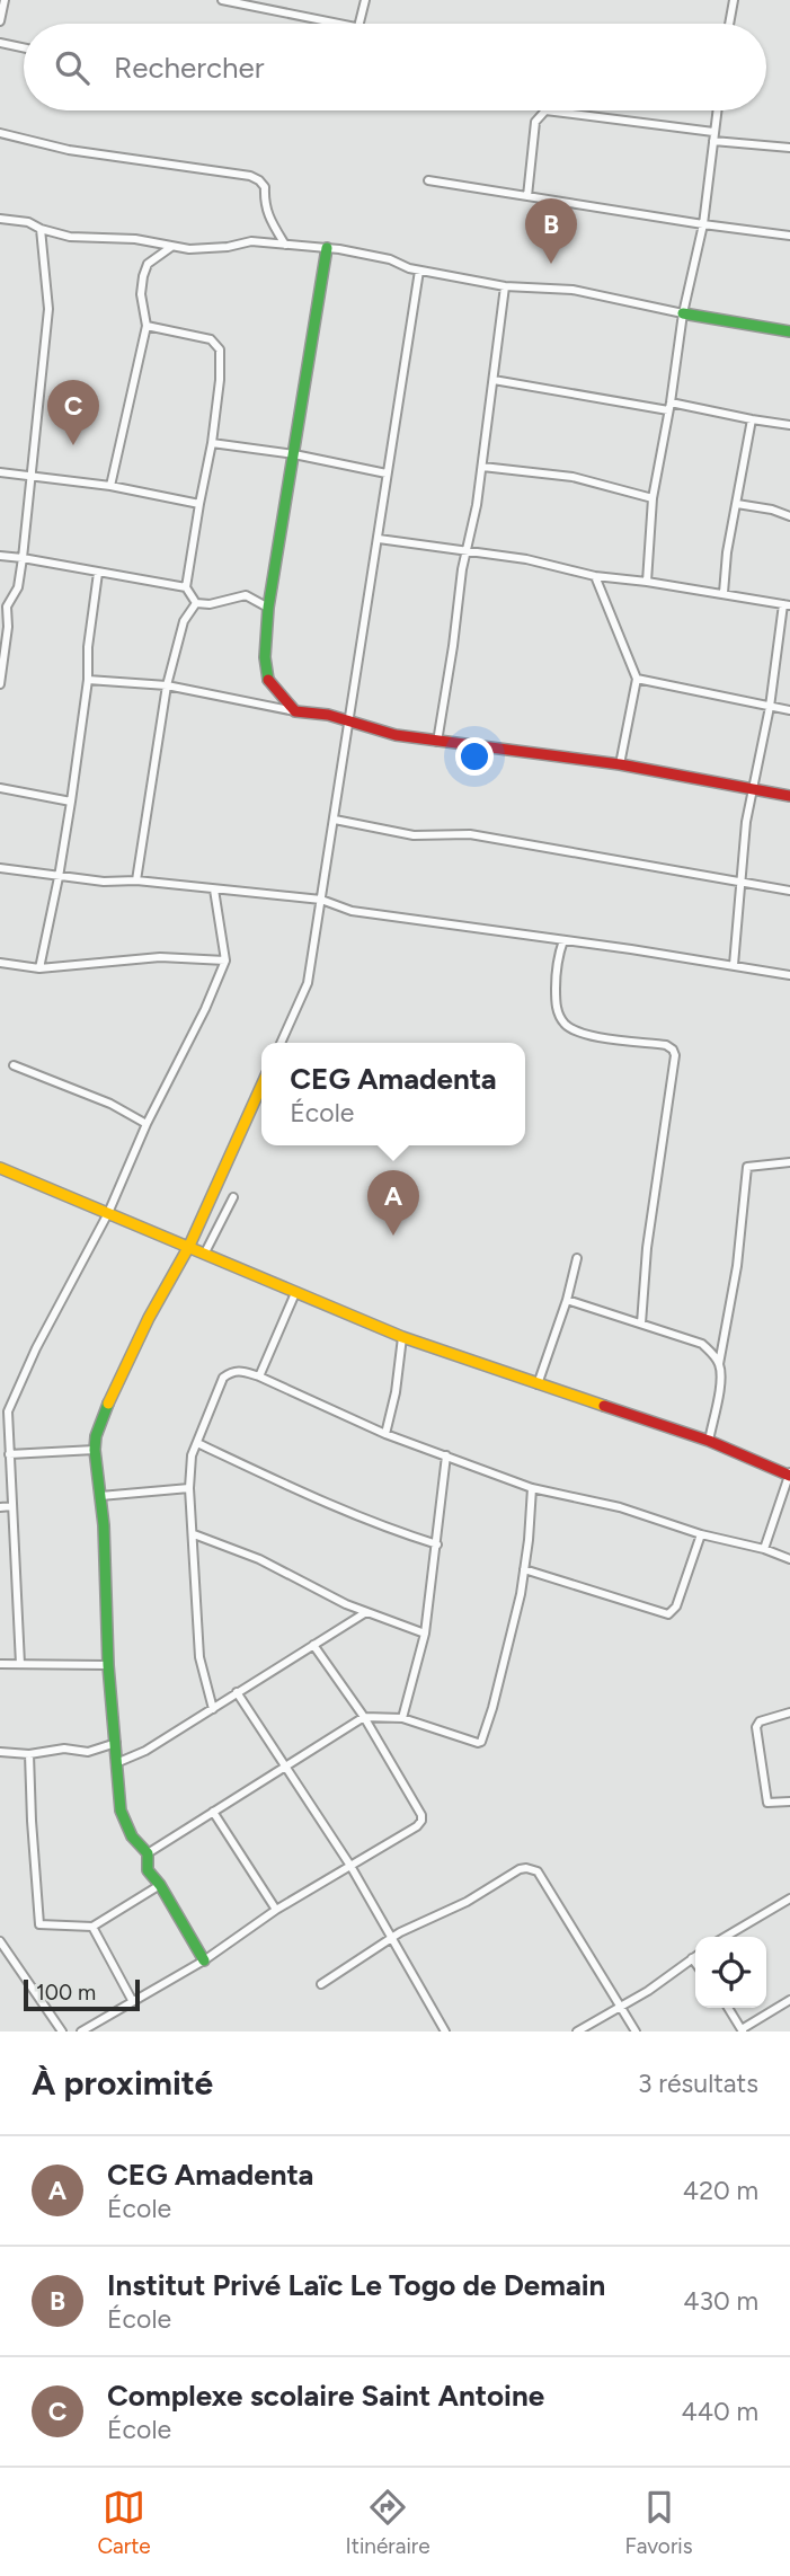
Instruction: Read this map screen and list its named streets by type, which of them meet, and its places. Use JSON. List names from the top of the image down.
{
  "scale_bar": "100 m",
  "page": {
    "search": "Rechercher",
    "pins": ["B", "C", "A"],
    "popup": ["CEG Amadenta", "École"],
    "scale": "100 m",
    "heading": ["À proximité", "3 résultats"],
    "list": [
      {
        "mark": "A",
        "name": "CEG Amadenta",
        "note": "École",
        "value": "420 m"
      },
      {
        "mark": "B",
        "name": "Institut Privé Laïc Le Togo de Demain",
        "note": "École",
        "value": "430 m"
      },
      {
        "mark": "C",
        "name": "Complexe scolaire Saint Antoine",
        "note": "École",
        "value": "440 m"
      }
    ],
    "nav": ["Carte", "Itinéraire", "Favoris"]
  }
}
